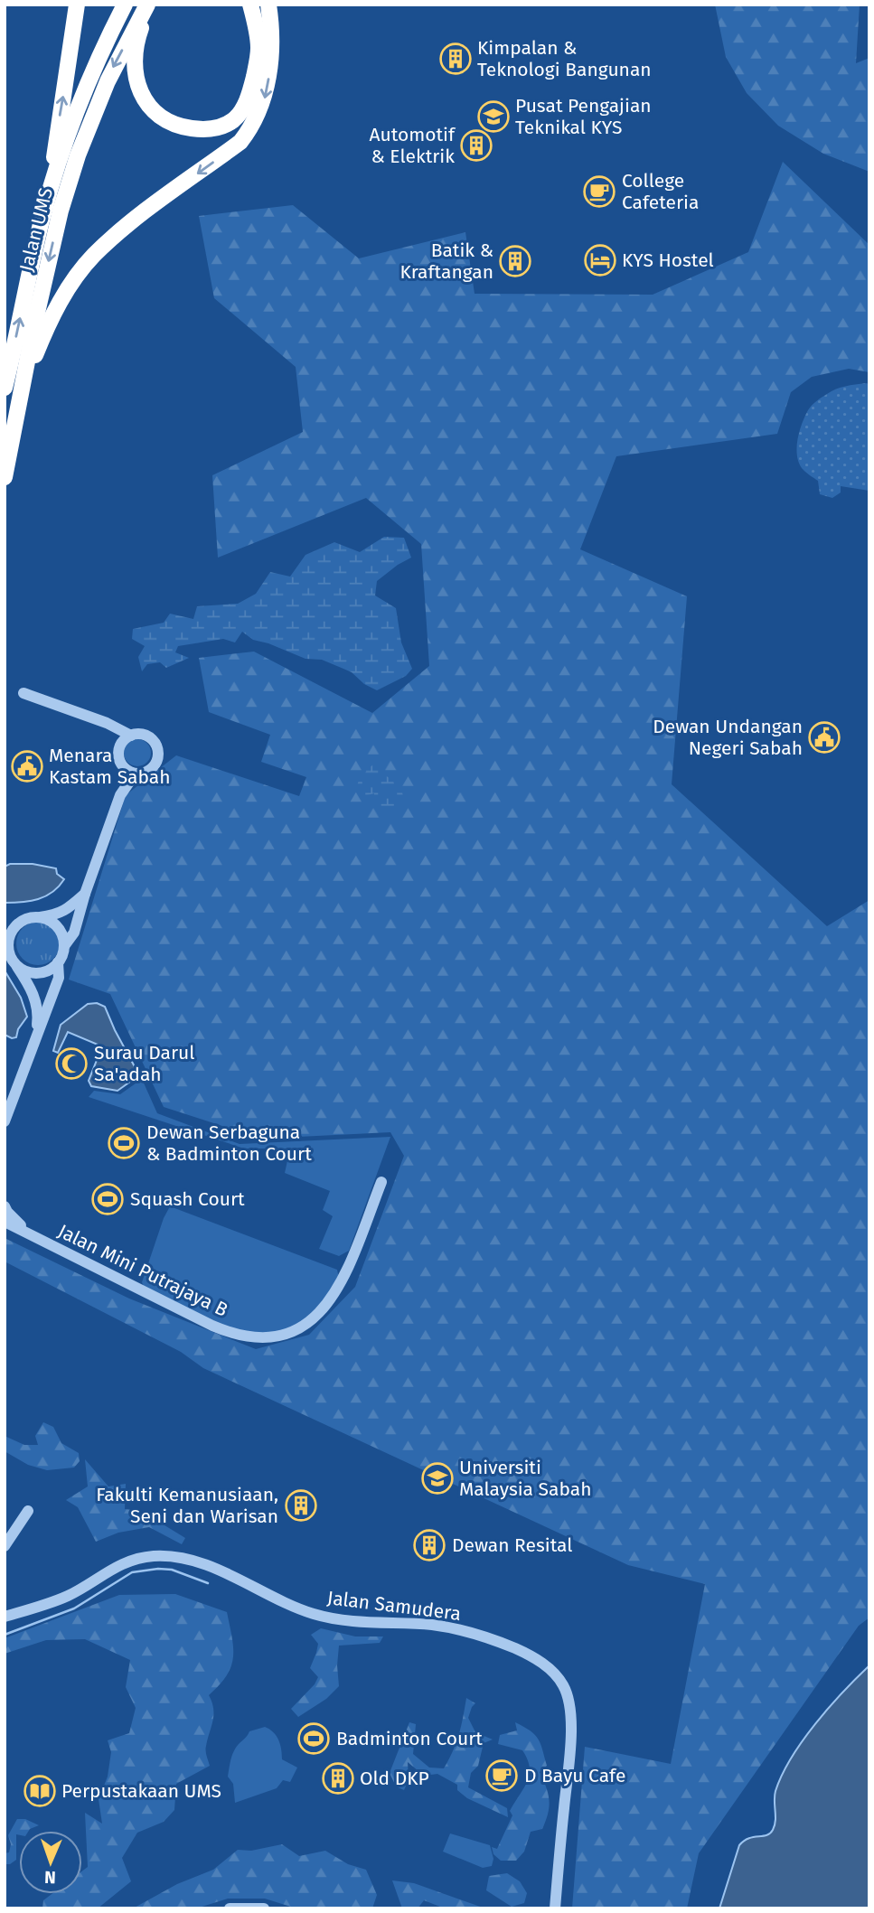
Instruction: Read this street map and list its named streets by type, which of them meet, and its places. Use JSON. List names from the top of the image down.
{
  "streets": {
    "highway": ["Jalan UMS"],
    "street": ["Jalan Mini Putrajaya B", "Jalan Samudera"]
  },
  "places": {
    "building": [
      "Kimpalan & Teknologi Bangunan",
      "Automotif & Elektrik",
      "Batik & Kraftangan",
      "Fakulti Kemanusiaan, Seni dan Warisan",
      "Dewan Resital",
      "Old DKP"
    ],
    "school or university": ["Pusat Pengajian Teknikal KYS", "Universiti Malaysia Sabah"],
    "cafe": ["College Cafeteria", "D Bayu Cafe"],
    "hotel": ["KYS Hostel"],
    "public building": ["Dewan Undangan Negeri Sabah", "Menara Kastam Sabah"],
    "mosque": ["Surau Darul Sa'adah"],
    "sports": ["Dewan Serbaguna & Badminton Court", "Squash Court", "Badminton Court"],
    "library": ["Perpustakaan UMS"]
  },
  "north": "bottom"
}
